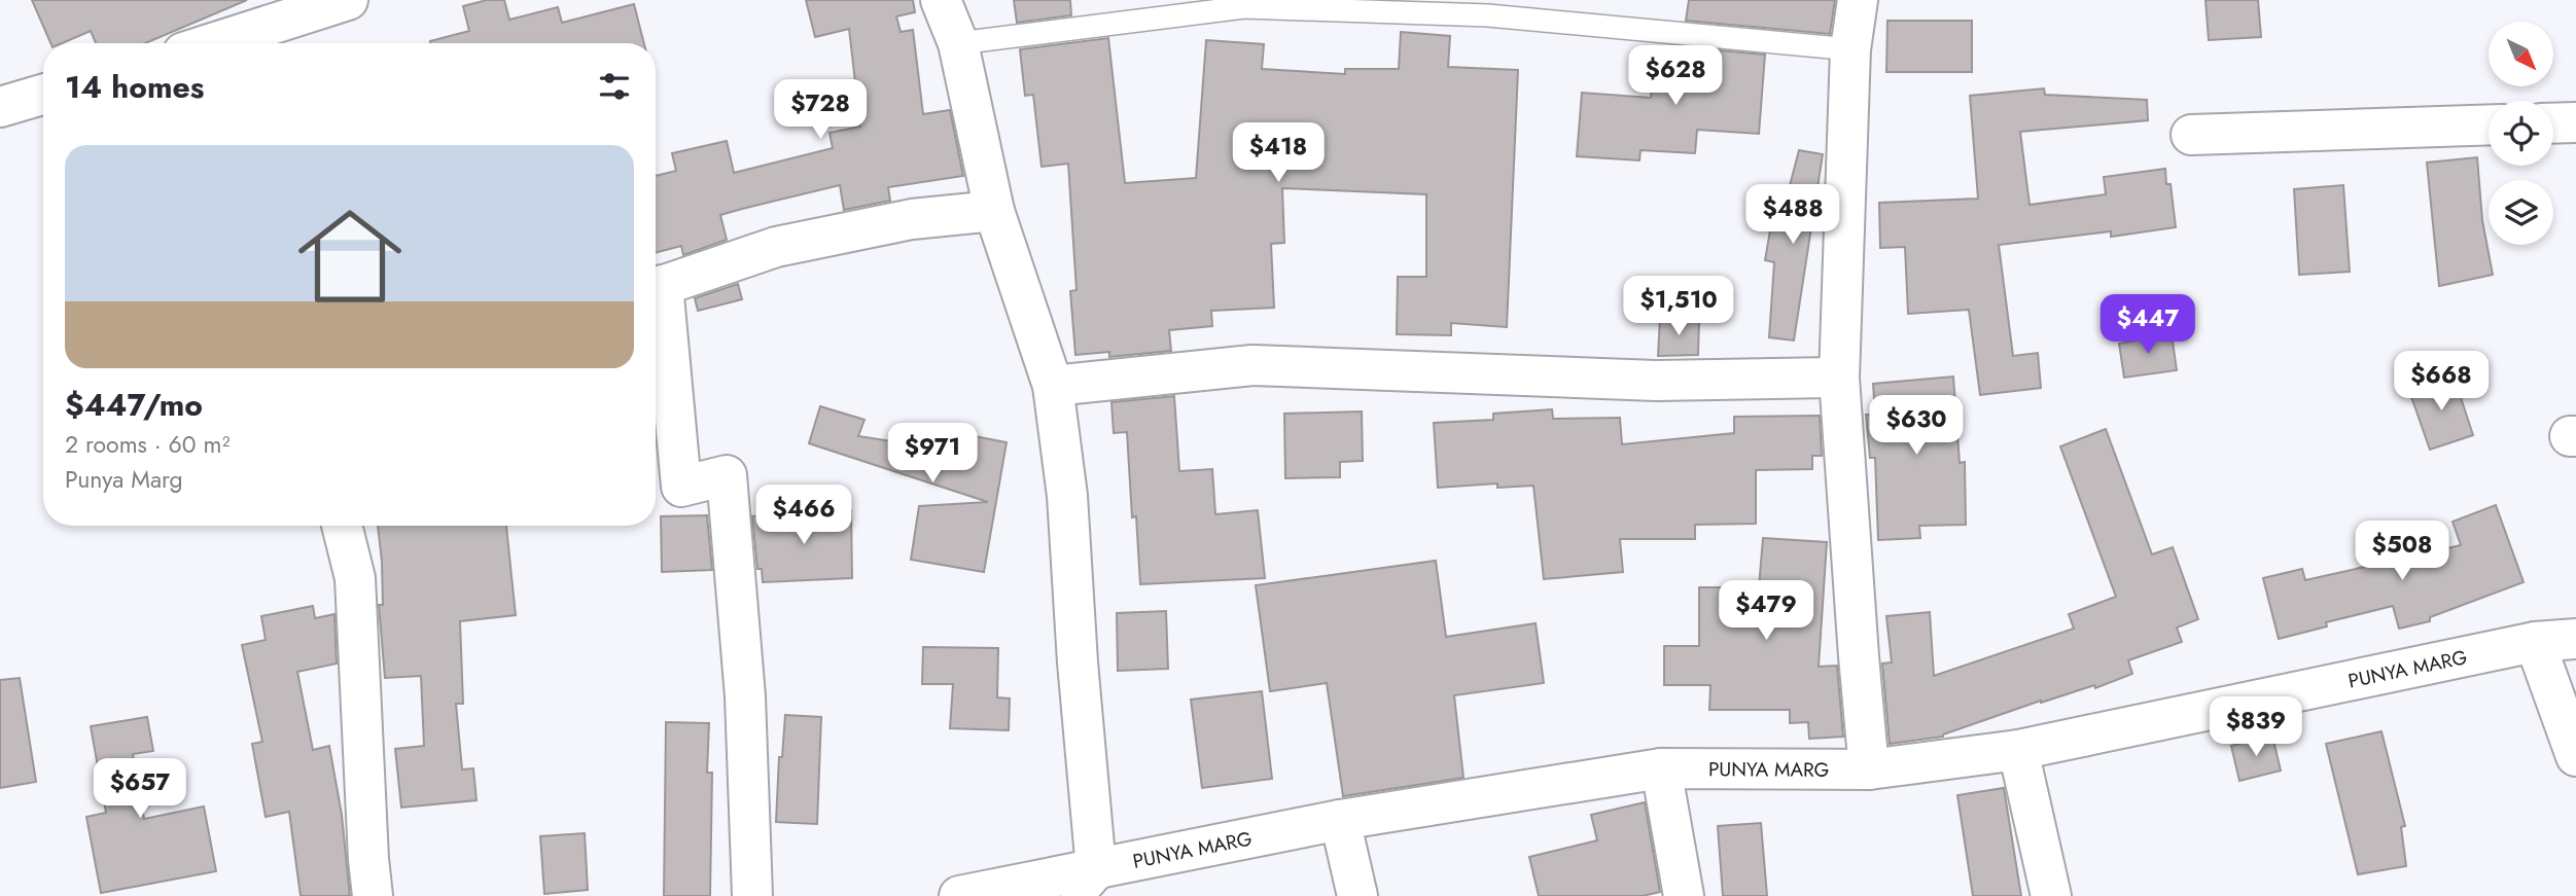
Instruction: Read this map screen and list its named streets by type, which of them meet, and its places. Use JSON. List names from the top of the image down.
{
  "streets": {
    "street": ["PUNYA MARG"]
  },
  "north": "bottom right",
  "page": {
    "heading": "14 homes",
    "price": [
      "$628",
      "$728",
      "$418",
      "$488",
      "$1,510",
      "$447",
      "$668",
      "$630",
      "$971",
      "$466",
      "$508",
      "$479",
      "$839",
      "$657"
    ],
    "list": [
      {
        "name": "$447/mo",
        "note": "2 rooms · 60 m² · Punya Marg"
      }
    ]
  }
}
